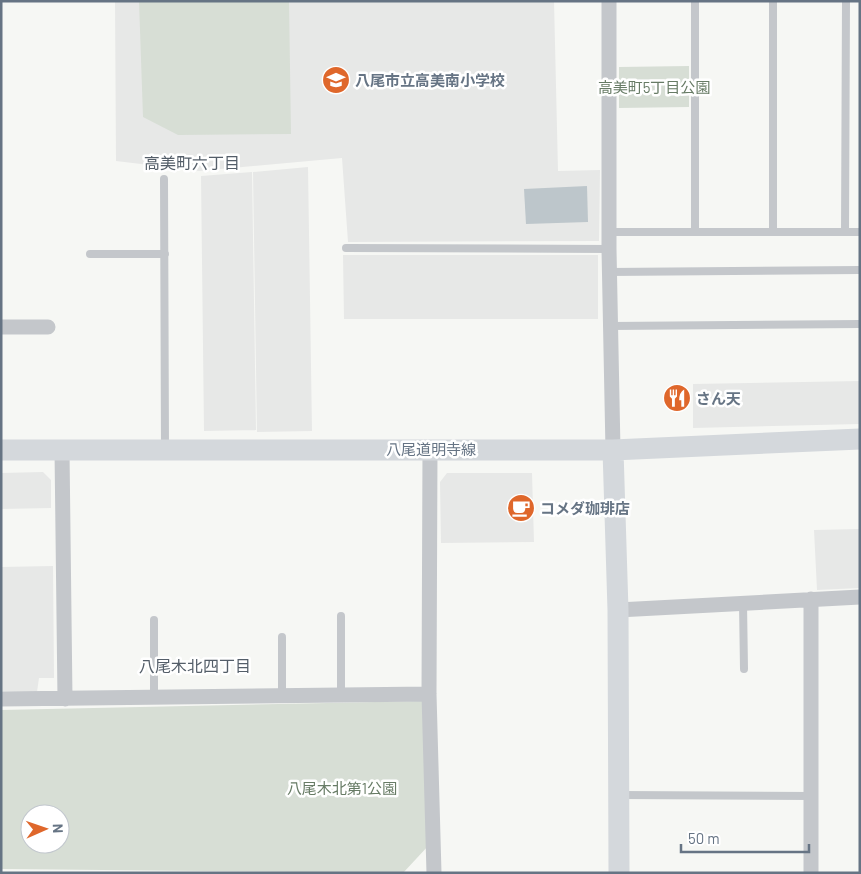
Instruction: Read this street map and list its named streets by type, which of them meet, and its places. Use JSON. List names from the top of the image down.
{
  "streets": {
    "main road": ["八尾道明寺線"]
  },
  "districts": ["高美町六丁目", "八尾木北四丁目"],
  "parks": ["高美町5丁目公園", "八尾木北第1公園"],
  "places": {
    "school or university": ["八尾市立高美南小学校"],
    "restaurant": ["さん天"],
    "cafe": ["コメダ珈琲店"]
  },
  "scale_bar": "50 m",
  "north": "right"
}
